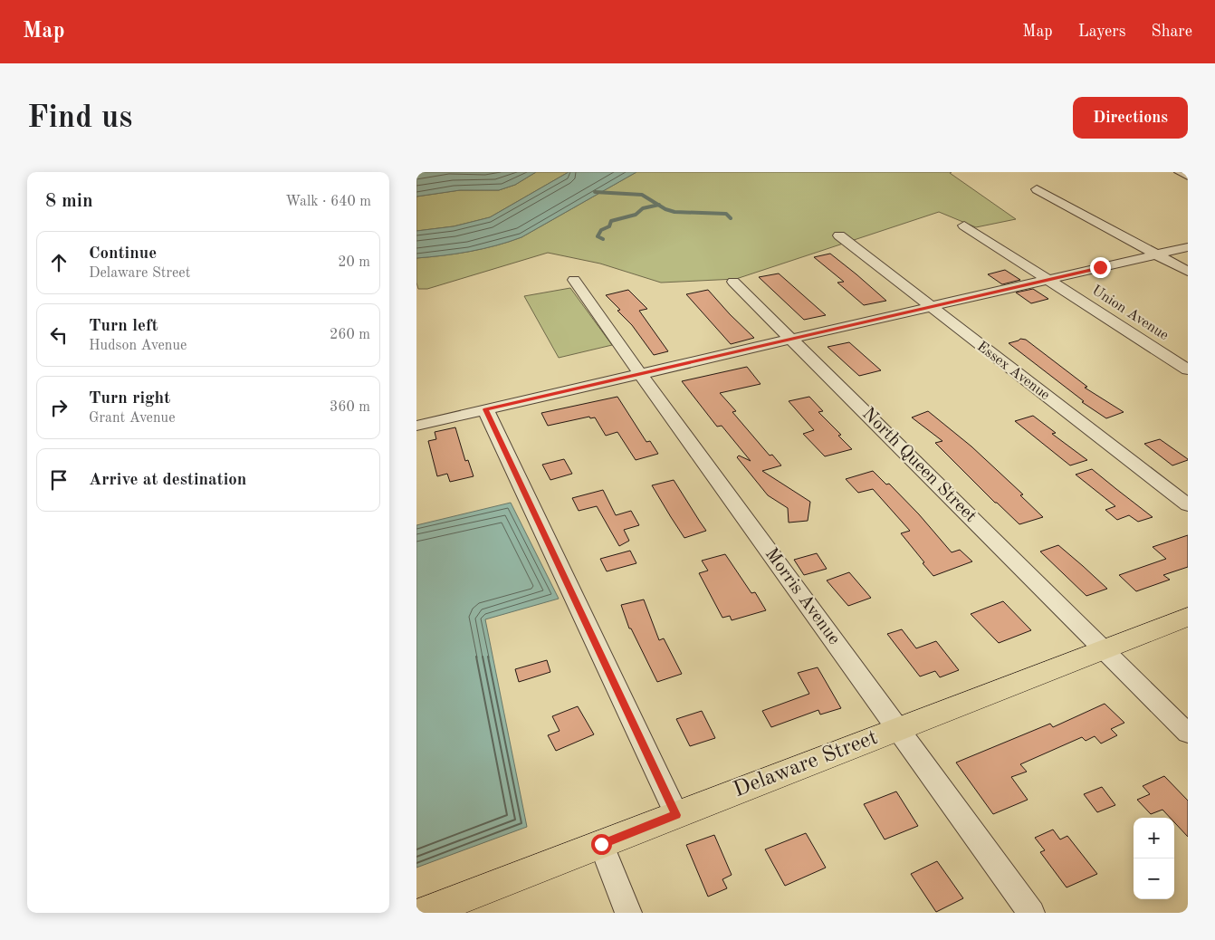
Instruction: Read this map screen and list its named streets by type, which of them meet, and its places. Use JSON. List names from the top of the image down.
{
  "streets": {
    "main road": ["Delaware Street"],
    "street": [
      "Union Avenue",
      "Essex Avenue",
      "North Queen Street",
      "Morris Avenue"
    ]
  },
  "crossings": [
    ["North Queen Street", "Delaware Street"],
    ["Morris Avenue", "Delaware Street"]
  ],
  "page": {
    "header": "Map",
    "nav": ["Map", "Layers", "Share"],
    "buttons": "Directions",
    "title": "Find us",
    "heading": ["8 min", "Walk · 640 m"],
    "list": [
      ["Continue", "Delaware Street", "20 m"],
      ["Turn left", "Hudson Avenue", "260 m"],
      ["Turn right", "Grant Avenue", "360 m"],
      "Arrive at destination"
    ],
    "map_buttons": ["+", "−"]
  }
}
